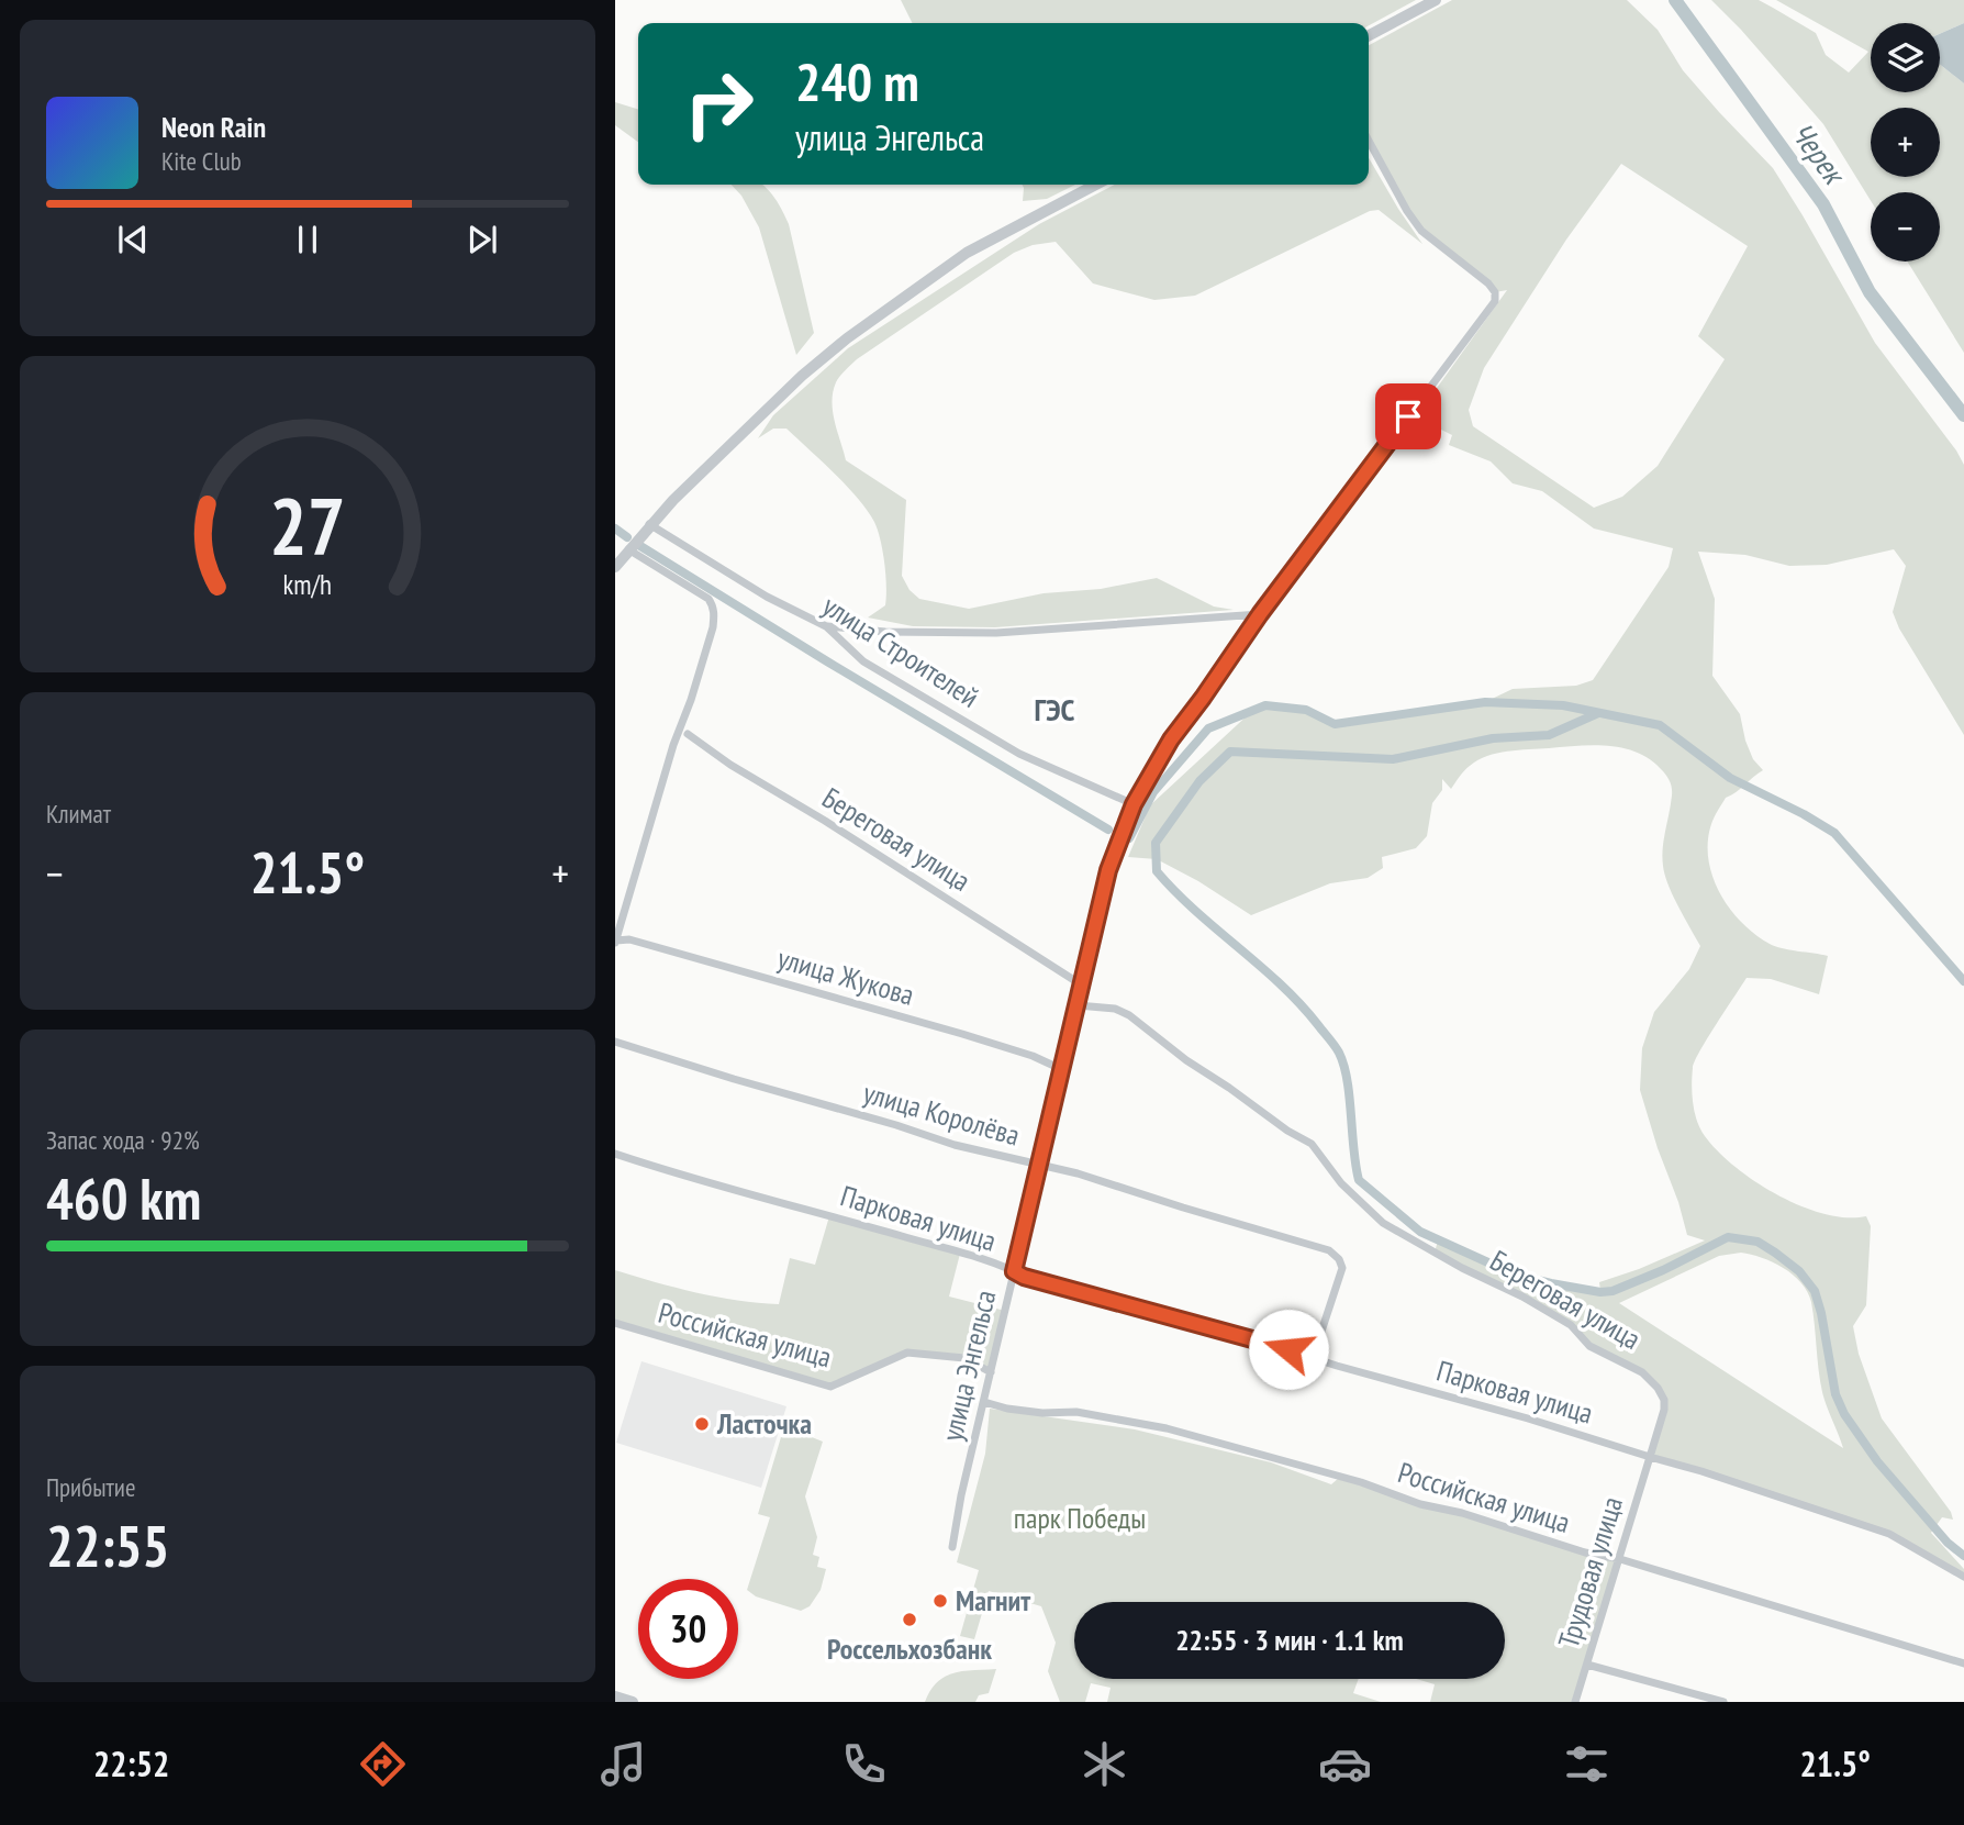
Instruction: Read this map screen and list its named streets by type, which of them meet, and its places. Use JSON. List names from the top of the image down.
{
  "streets": {
    "street": [
      "улица Строителей",
      "Береговая улица",
      "улица Жукова",
      "улица Королёва",
      "Парковая улица",
      "Российская улица",
      "улица Энгельса",
      "Трудовая улица"
    ]
  },
  "crossings": [
    ["улица Строителей", "улица Энгельса"],
    ["Береговая улица", "Парковая улица"],
    ["Береговая улица", "улица Энгельса"],
    ["Береговая улица", "Трудовая улица"],
    ["улица Жукова", "улица Энгельса"],
    ["улица Королёва", "улица Энгельса"],
    ["Парковая улица", "улица Энгельса"],
    ["Парковая улица", "Трудовая улица"],
    ["Российская улица", "улица Энгельса"],
    ["Российская улица", "Трудовая улица"]
  ],
  "districts": ["ГЭС"],
  "water": ["Черек"],
  "parks": ["парк Победы"],
  "places": ["Ласточка", "Магнит", "Россельхозбанк"],
  "page": {
    "map_buttons": ["+", "−"],
    "turn": ["240 m", "улица Энгельса"],
    "song": ["Neon Rain", "Kite Club"],
    "tile": [
      "Климат",
      ["Запас хода · 92%", "460 km"],
      ["Прибытие", "22:55"]
    ],
    "heat": ["−", "21.5°", "+"],
    "limit": "30",
    "trip": "22:55 · 3 мин · 1.1 km",
    "tabs": ["22:52", "21.5°"],
    "gauge": ["27", "km/h"]
  }
}
